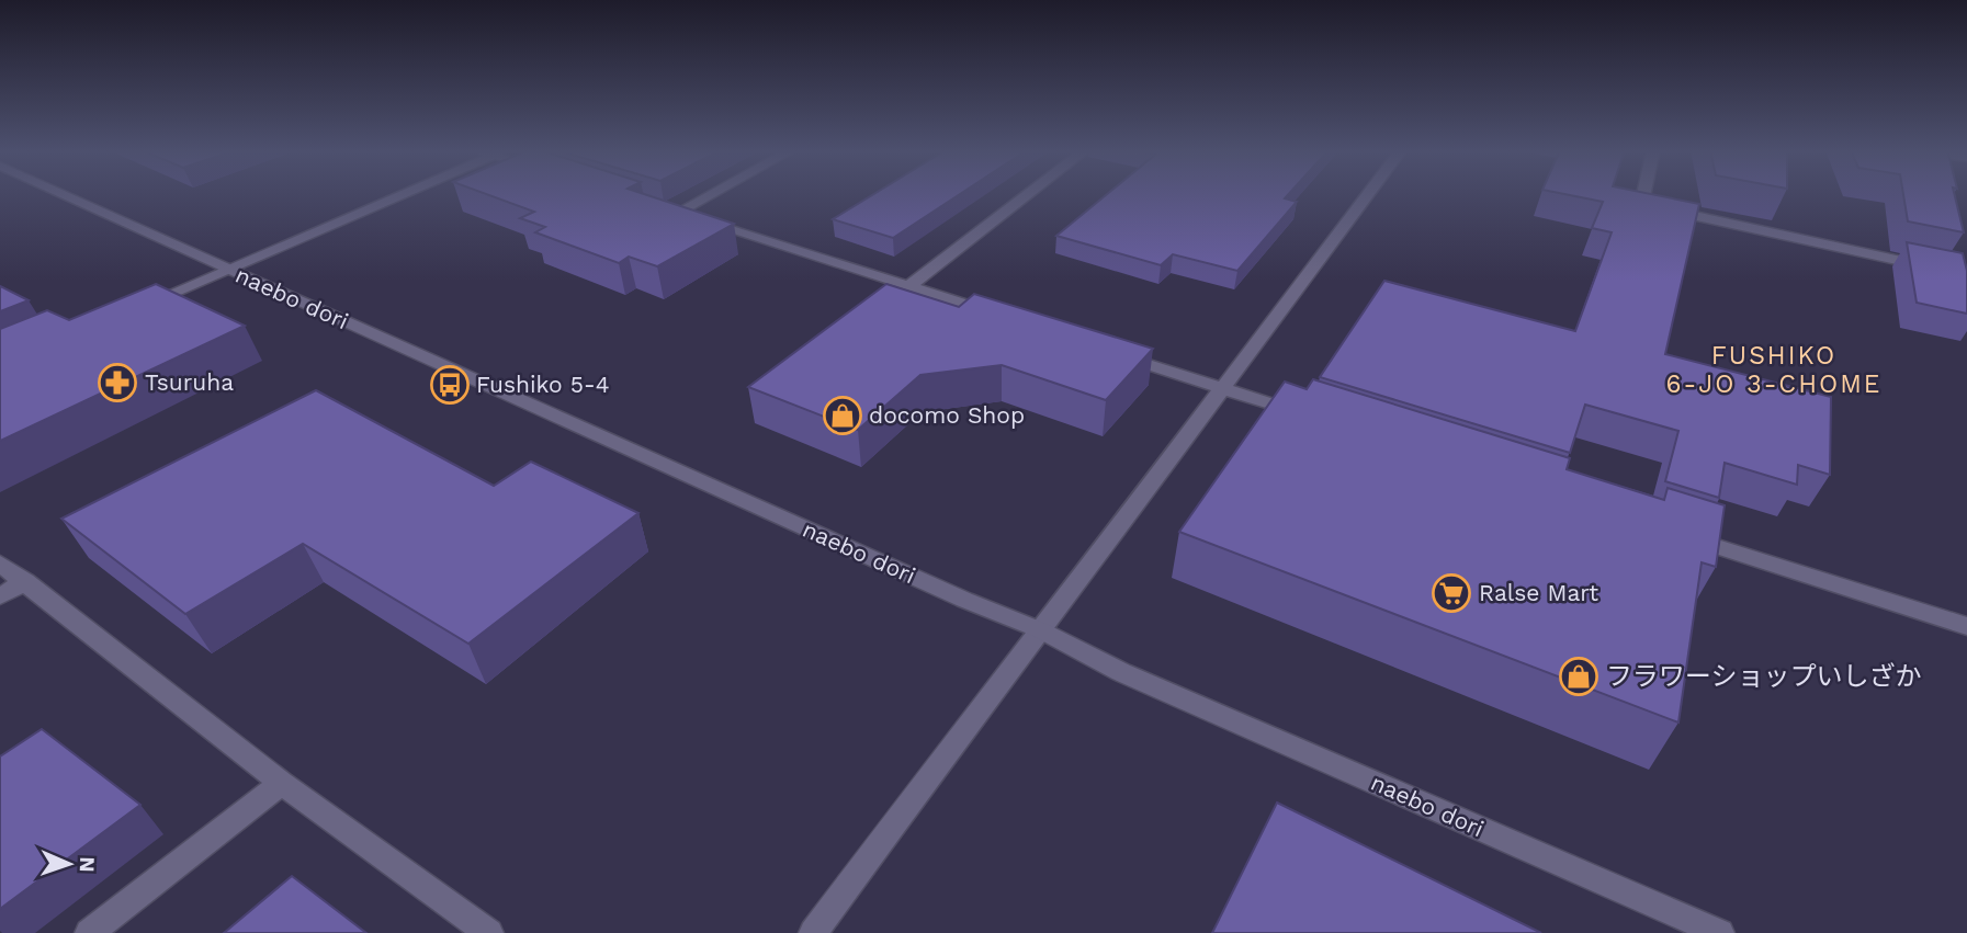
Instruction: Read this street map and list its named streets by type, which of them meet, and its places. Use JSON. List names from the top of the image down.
{
  "streets": {
    "street": ["naebo dori"]
  },
  "districts": ["FUSHIKO 6-JO 3-CHOME"],
  "places": {
    "pharmacy": ["Tsuruha"],
    "bus stop": ["Fushiko 5-4"],
    "shop": ["docomo Shop", "フラワーショップいしざか"],
    "supermarket": ["Ralse Mart"]
  },
  "north": "right"
}
